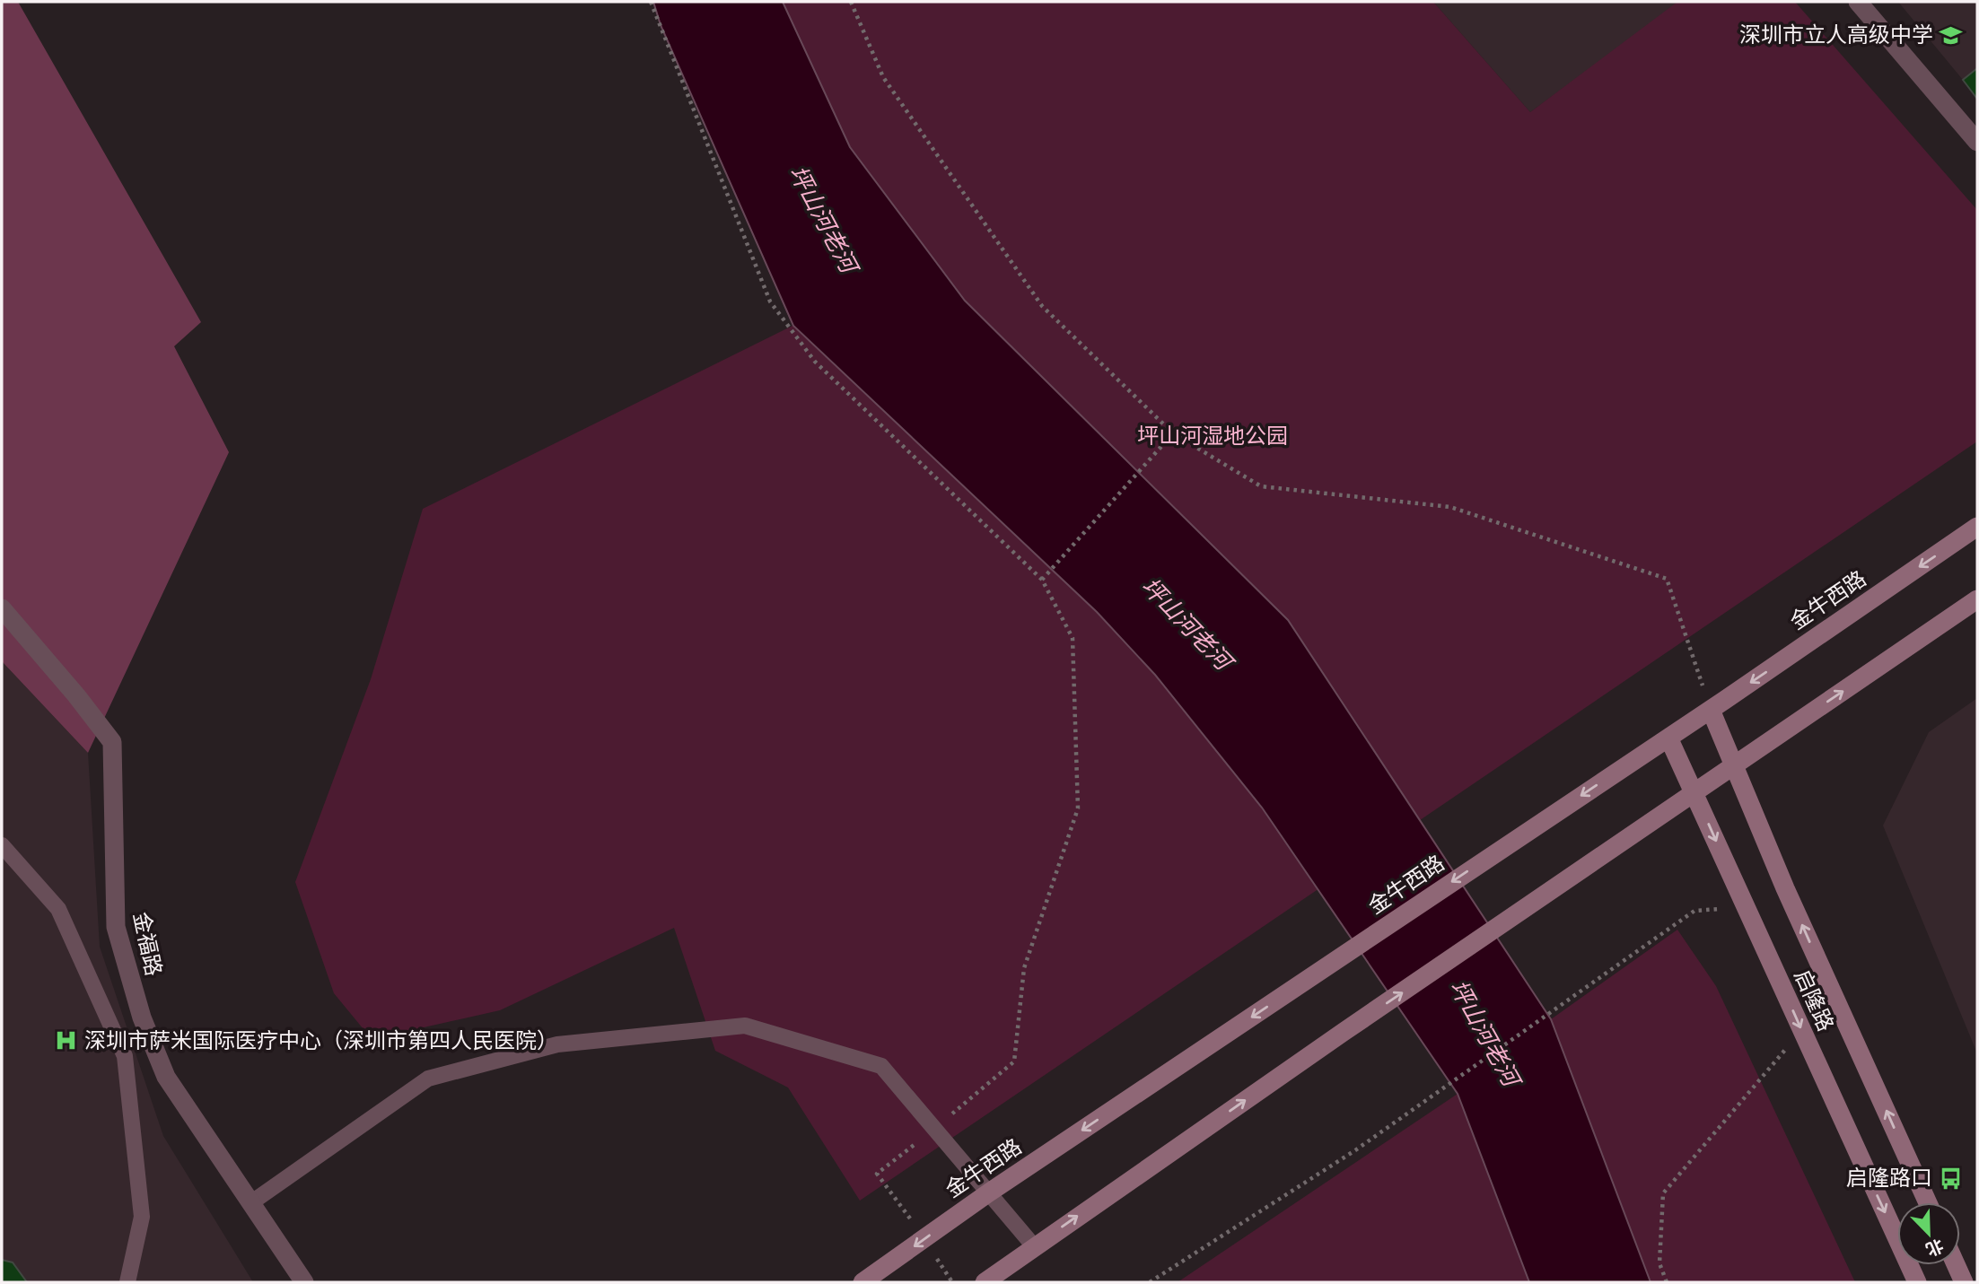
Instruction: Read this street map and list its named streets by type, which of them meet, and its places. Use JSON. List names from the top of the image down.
{
  "streets": {
    "main road": ["金牛西路", "启隆路"],
    "street": ["金福路"]
  },
  "crossings": [
    ["金牛西路", "启隆路"]
  ],
  "water": ["坪山河老河"],
  "parks": ["坪山河湿地公园"],
  "places": {
    "school or university": ["深圳市立人高级中学"],
    "hospital": ["深圳市萨米国际医疗中心（深圳市第四人民医院）"],
    "bus stop": ["启隆路口"]
  },
  "north": "bottom right"
}
